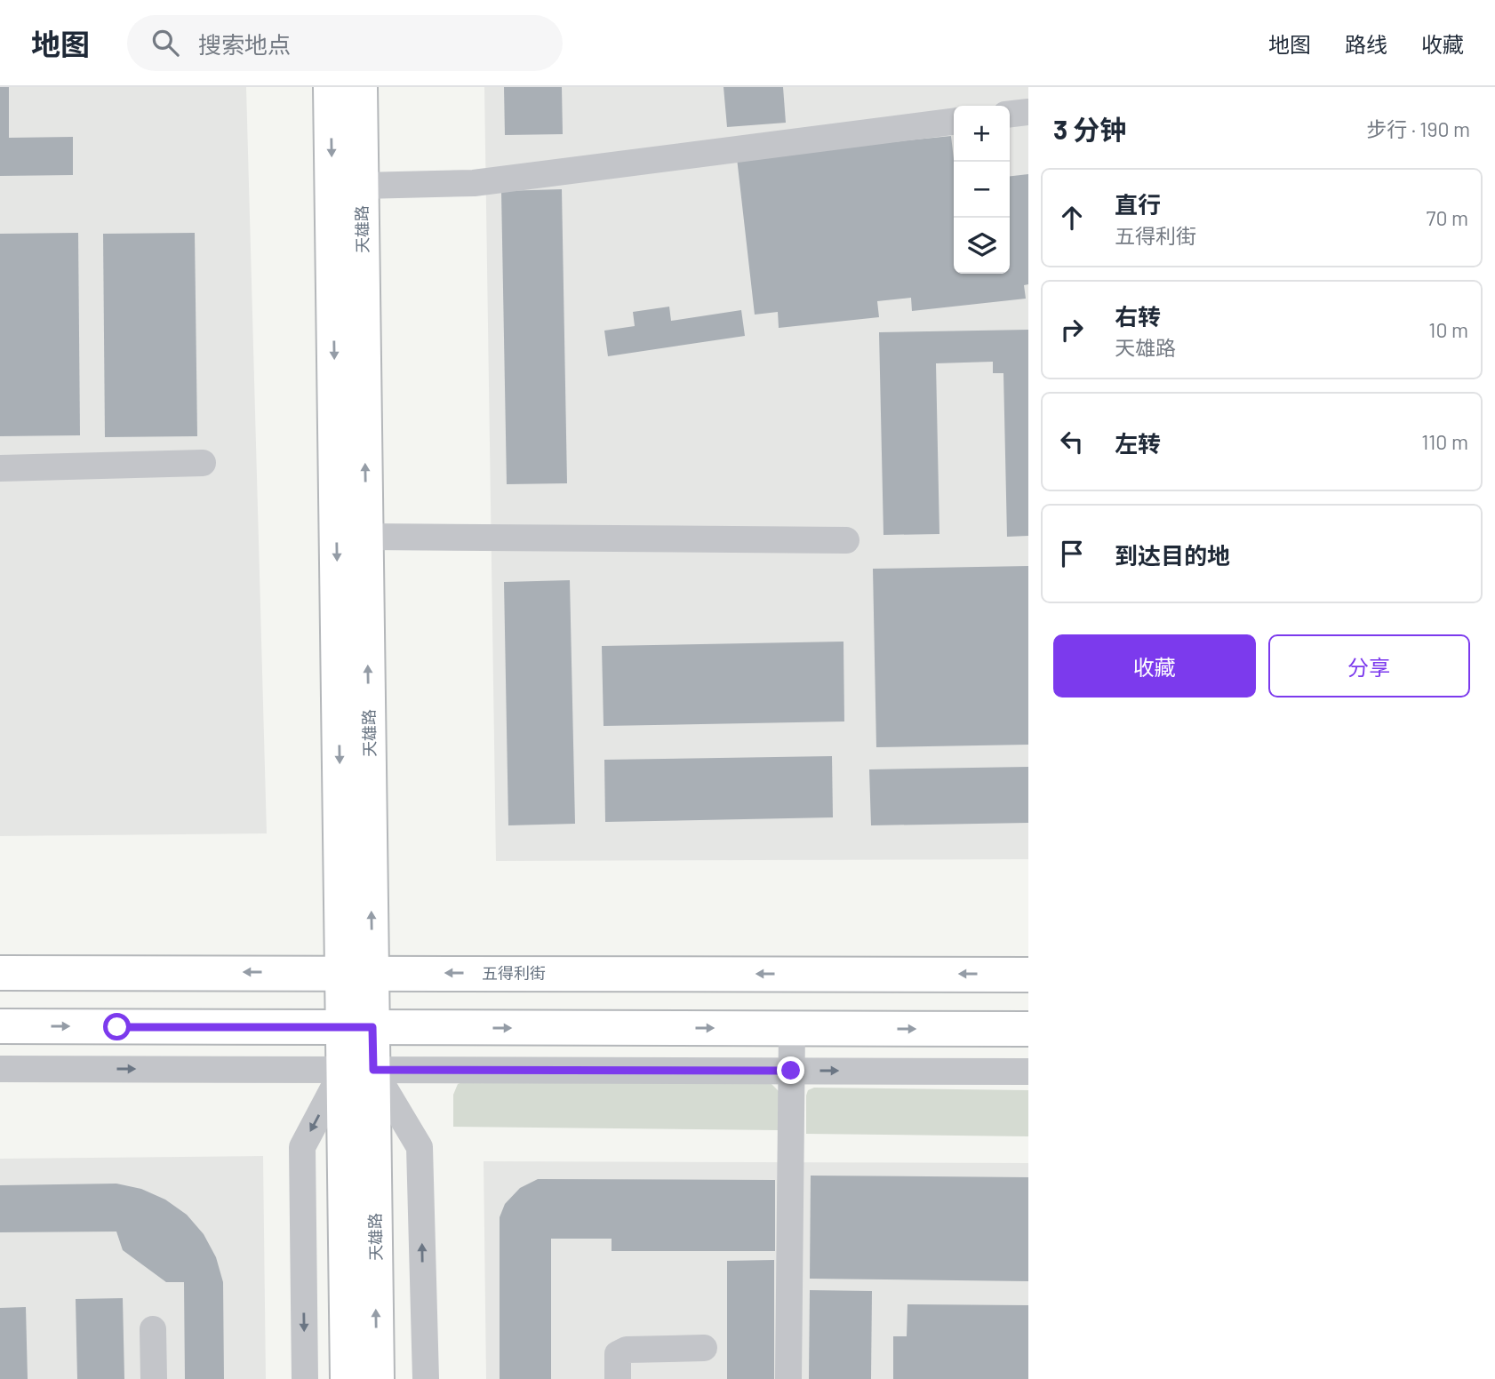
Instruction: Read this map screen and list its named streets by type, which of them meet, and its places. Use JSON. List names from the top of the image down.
{
  "streets": {
    "main road": ["天雄路", "五得利街"]
  },
  "crossings": [
    ["天雄路", "五得利街"]
  ],
  "page": {
    "header": "地图",
    "search": "搜索地点",
    "nav": ["地图", "路线", "收藏"],
    "heading": ["3 分钟", "步行 · 190 m"],
    "map_buttons": ["+", "−"],
    "list": [
      ["直行", "五得利街", "70 m"],
      ["右转", "天雄路", "10 m"],
      ["左转", "110 m"],
      "到达目的地"
    ],
    "buttons": ["收藏", "分享"]
  }
}
